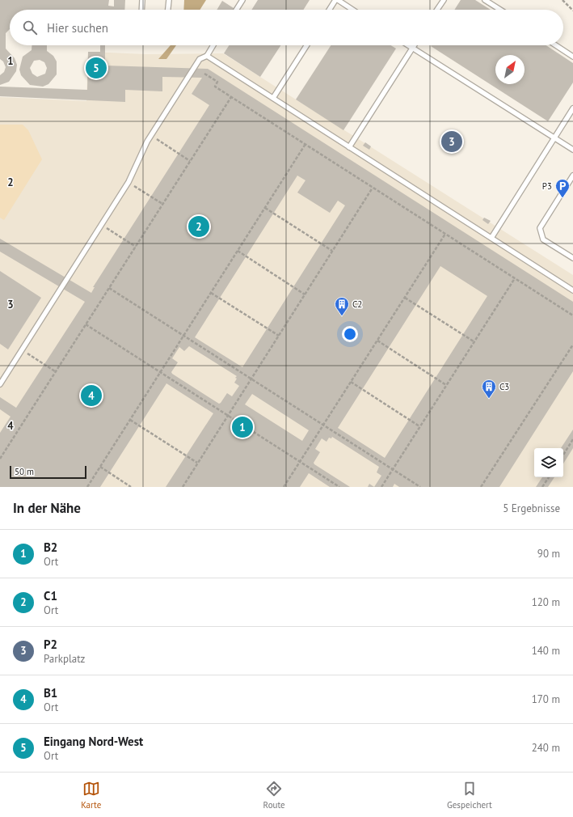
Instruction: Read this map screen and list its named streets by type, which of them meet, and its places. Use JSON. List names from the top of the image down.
{
  "places": {
    "parking": ["P3"],
    "building": ["C2", "C3"]
  },
  "scale_bar": "50 m",
  "north": "top right",
  "page": {
    "search": "Hier suchen",
    "pins": [
      "5",
      "3",
      "2",
      "4",
      "1"
    ],
    "scale": "50 m",
    "heading": ["In der Nähe", "5 Ergebnisse"],
    "list": [
      {
        "mark": "1",
        "name": "B2",
        "note": "Ort",
        "value": "90 m"
      },
      {
        "mark": "2",
        "name": "C1",
        "note": "Ort",
        "value": "120 m"
      },
      {
        "mark": "3",
        "name": "P2",
        "note": "Parkplatz",
        "value": "140 m"
      },
      {
        "mark": "4",
        "name": "B1",
        "note": "Ort",
        "value": "170 m"
      },
      {
        "mark": "5",
        "name": "Eingang Nord-West",
        "note": "Ort",
        "value": "240 m"
      }
    ],
    "nav": ["Karte", "Route", "Gespeichert"]
  },
  "grid": {
    "rows": [
      "1",
      "2",
      "3",
      "4"
    ]
  }
}
